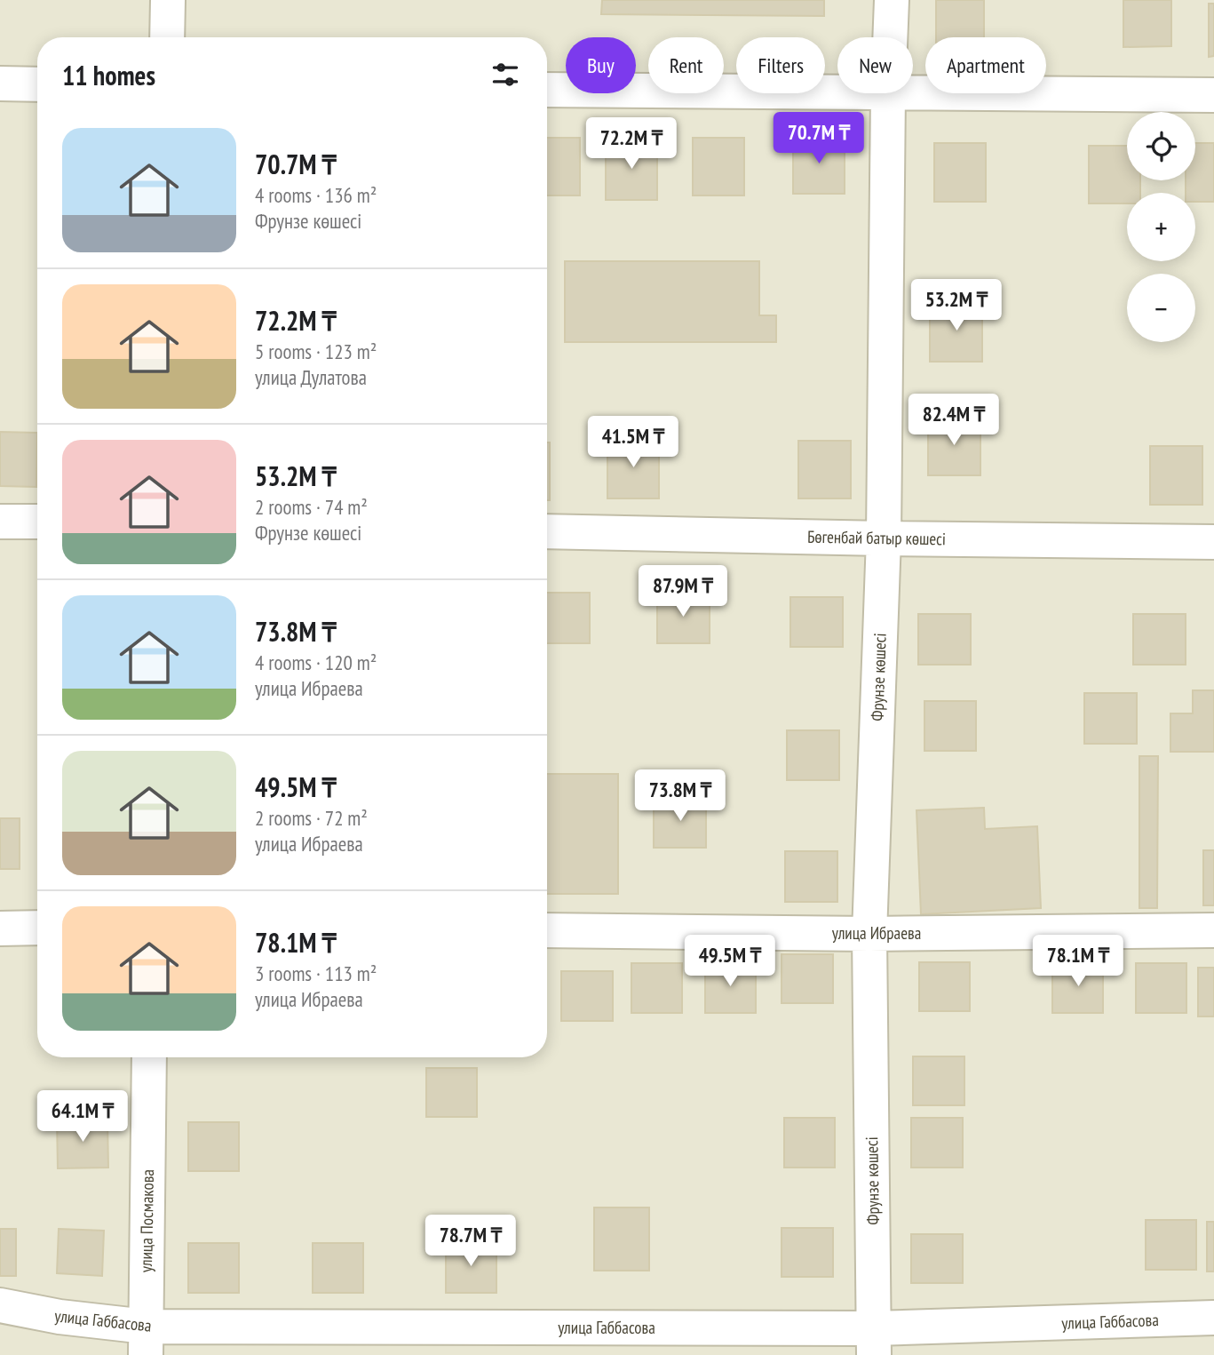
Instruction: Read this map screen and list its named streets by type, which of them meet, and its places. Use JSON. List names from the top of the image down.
{
  "streets": {
    "street": [
      "Бөгенбай батыр көшесі",
      "Фрунзе көшесі",
      "улица Ибраева",
      "улица Посмакова",
      "улица Габбасова"
    ]
  },
  "crossings": [
    ["Бөгенбай батыр көшесі", "Фрунзе көшесі"],
    ["Фрунзе көшесі", "улица Ибраева"],
    ["Фрунзе көшесі", "улица Габбасова"],
    ["улица Посмакова", "улица Габбасова"]
  ],
  "page": {
    "chip": [
      "Buy",
      "Rent",
      "Filters",
      "New",
      "Apartment"
    ],
    "heading": "11 homes",
    "map_buttons": ["+", "−"],
    "price": [
      "70.7M ₸",
      "72.2M ₸",
      "53.2M ₸",
      "82.4M ₸",
      "41.5M ₸",
      "87.9M ₸",
      "73.8M ₸",
      "49.5M ₸",
      "78.1M ₸",
      "64.1M ₸",
      "78.7M ₸"
    ],
    "list": [
      {
        "name": "70.7M ₸",
        "note": "4 rooms · 136 m² · Фрунзе көшесі"
      },
      {
        "name": "72.2M ₸",
        "note": "5 rooms · 123 m² · улица Дулатова"
      },
      {
        "name": "53.2M ₸",
        "note": "2 rooms · 74 m² · Фрунзе көшесі"
      },
      {
        "name": "73.8M ₸",
        "note": "4 rooms · 120 m² · улица Ибраева"
      },
      {
        "name": "49.5M ₸",
        "note": "2 rooms · 72 m² · улица Ибраева"
      },
      {
        "name": "78.1M ₸",
        "note": "3 rooms · 113 m² · улица Ибраева"
      }
    ]
  }
}
